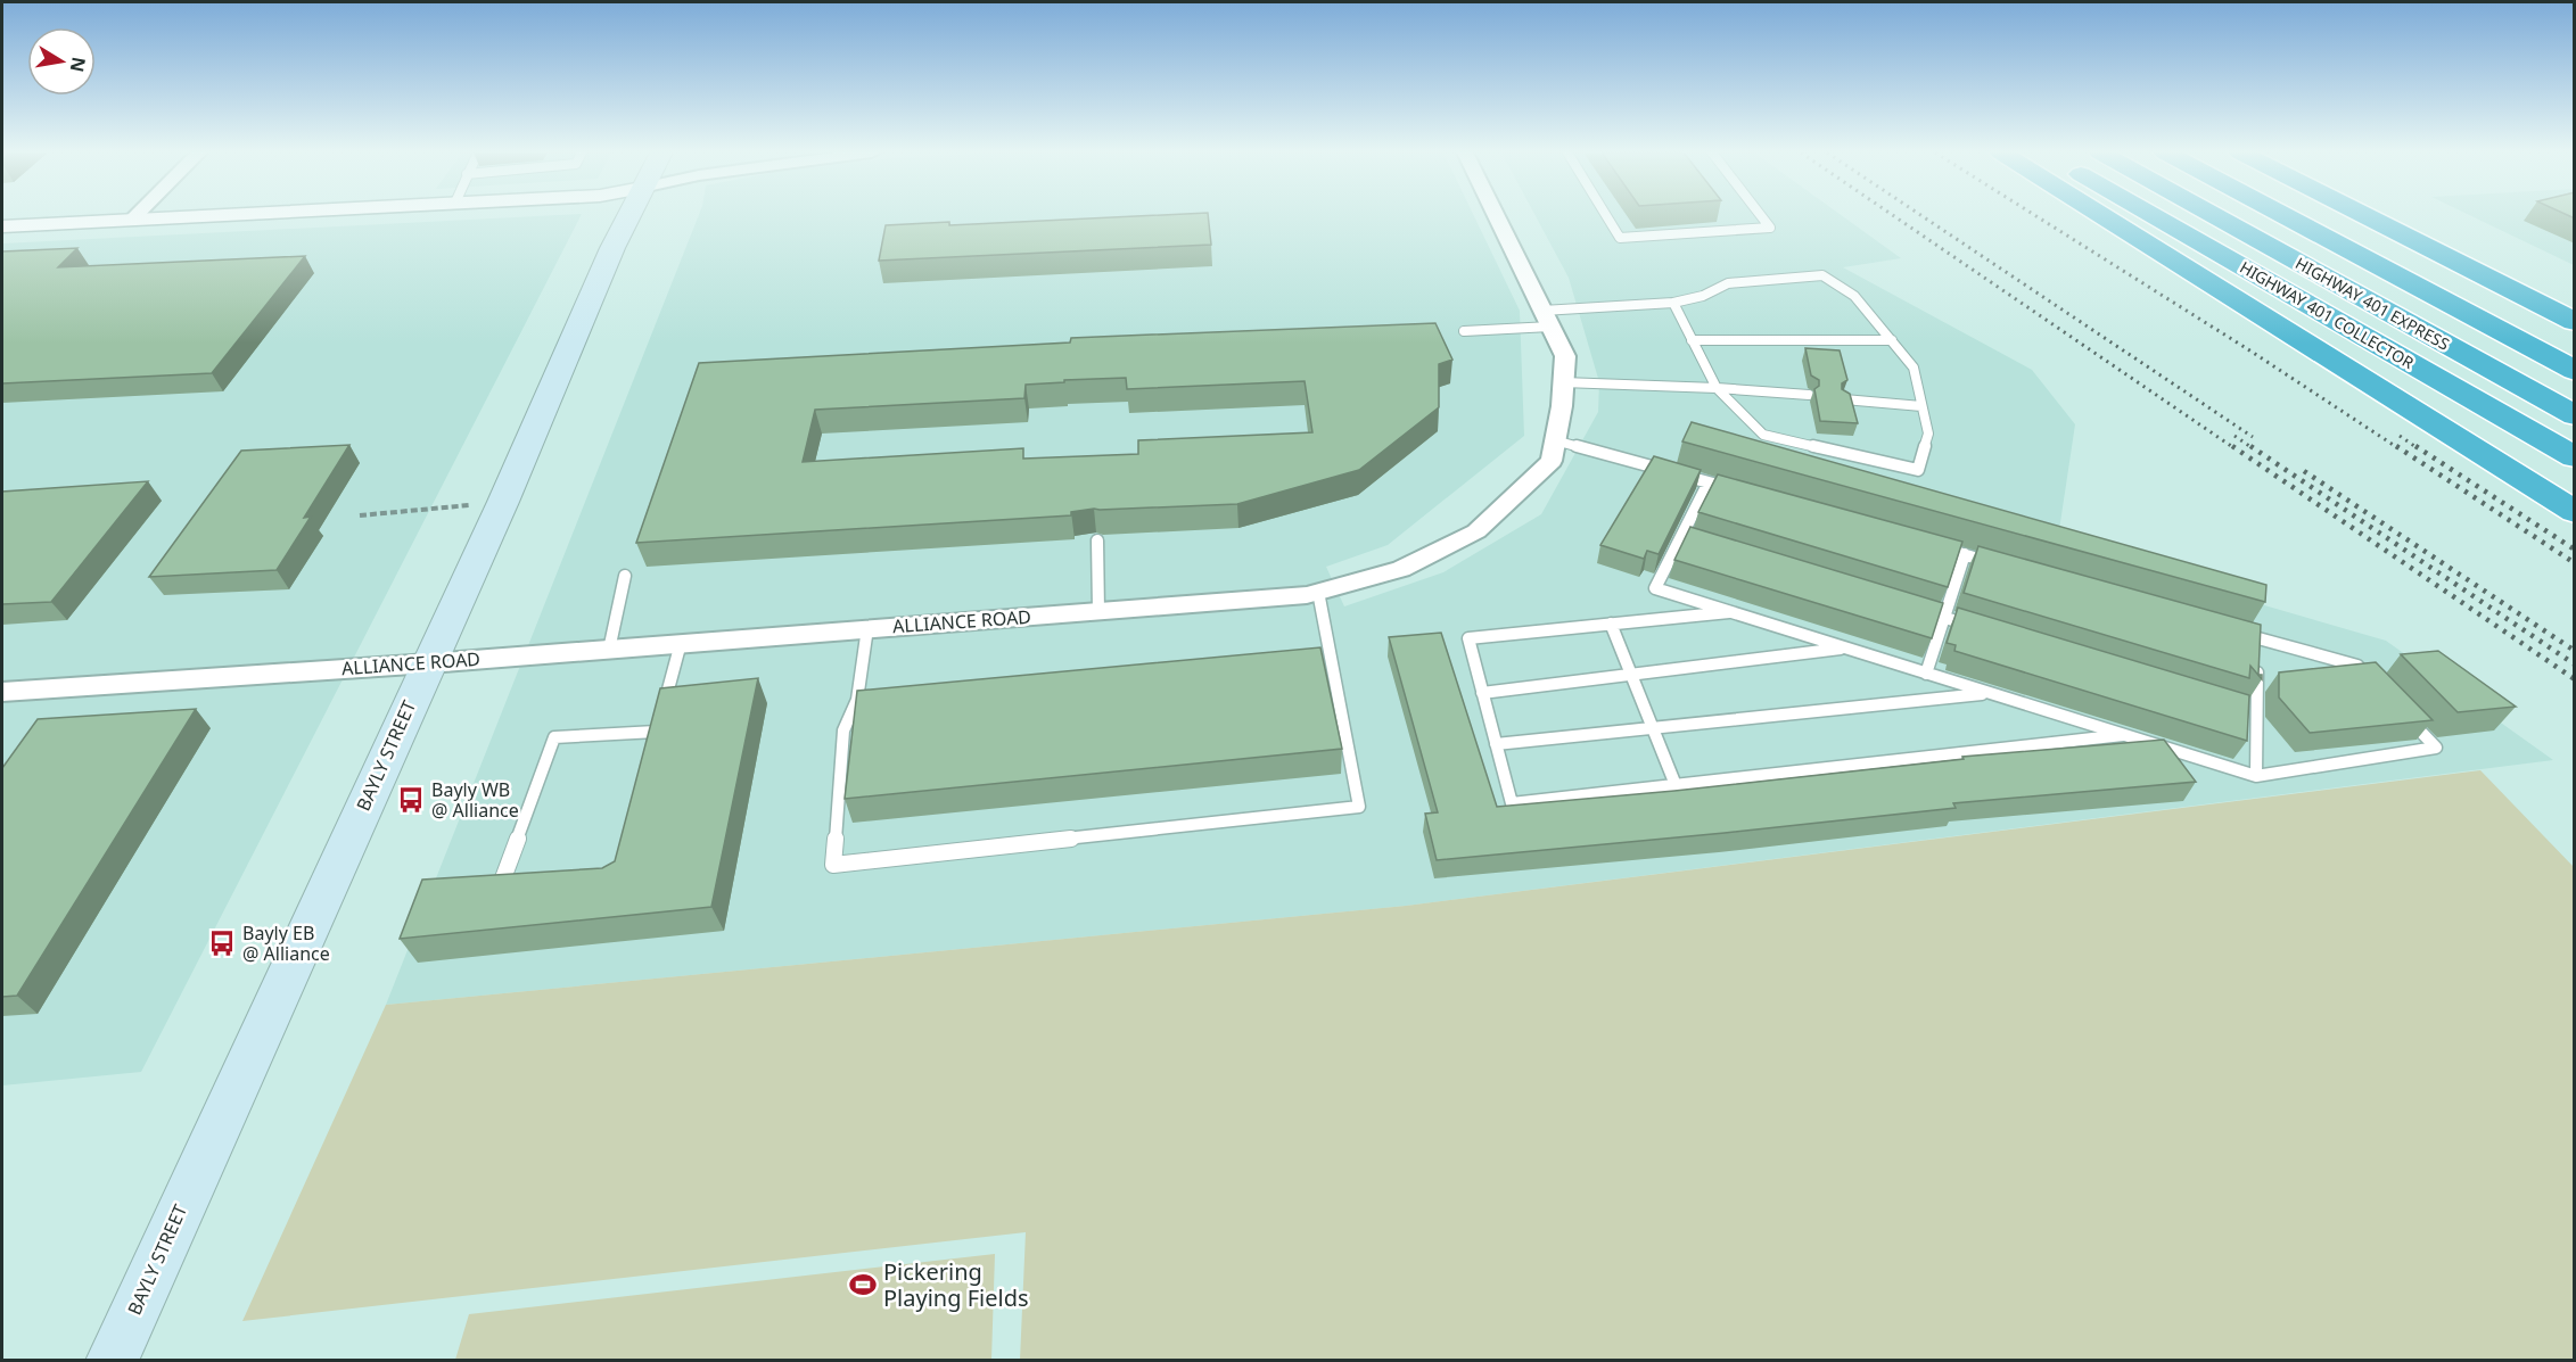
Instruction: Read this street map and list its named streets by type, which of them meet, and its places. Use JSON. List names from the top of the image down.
{
  "streets": {
    "highway": ["HIGHWAY 401 EXPRESS", "HIGHWAY 401 COLLECTOR"],
    "main road": ["BAYLY STREET"],
    "street": ["ALLIANCE ROAD"]
  },
  "crossings": [
    ["ALLIANCE ROAD", "BAYLY STREET"]
  ],
  "places": {
    "bus stop": ["Bayly WB @ Alliance", "Bayly EB @ Alliance"],
    "sports": ["Pickering Playing Fields"]
  },
  "north": "right"
}
